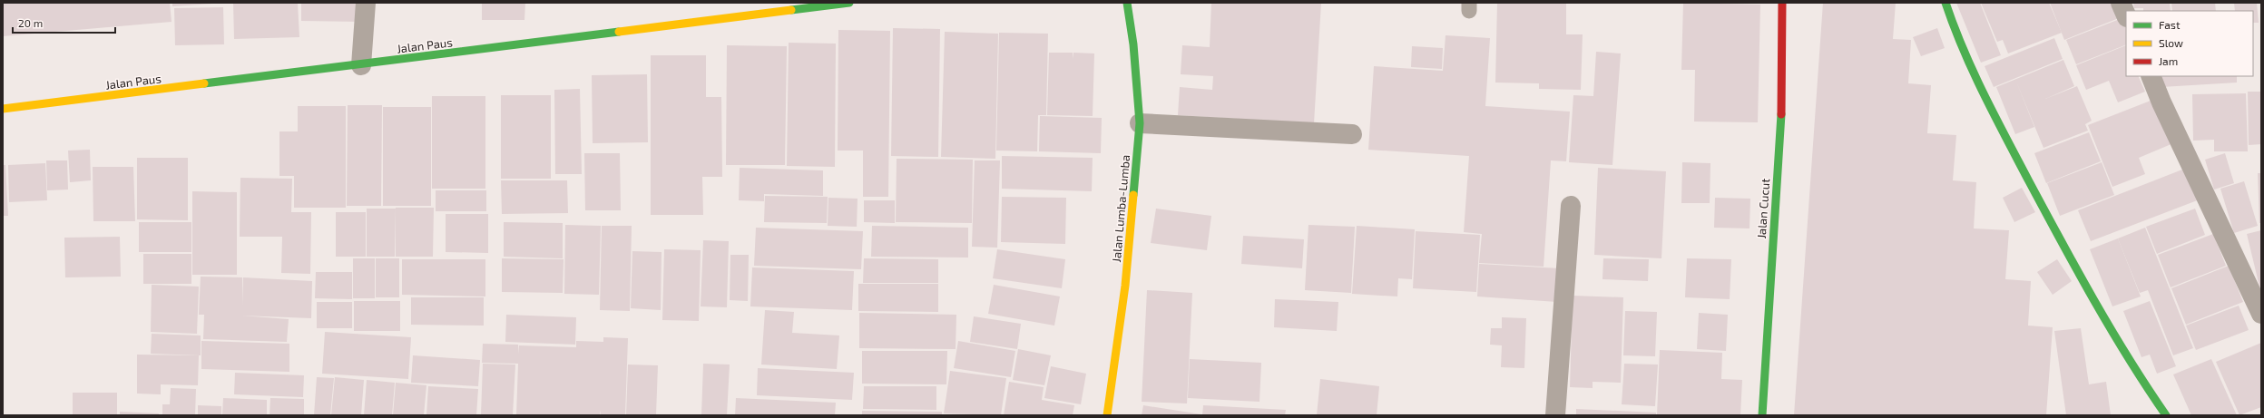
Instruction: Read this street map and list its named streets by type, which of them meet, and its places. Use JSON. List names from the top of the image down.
{
  "streets": {
    "street": ["Jalan Paus", "Jalan Lumba-Lumba", "Jalan Cucut"]
  },
  "legend": ["Fast", "Slow", "Jam"],
  "scale_bar": "20 m"
}
